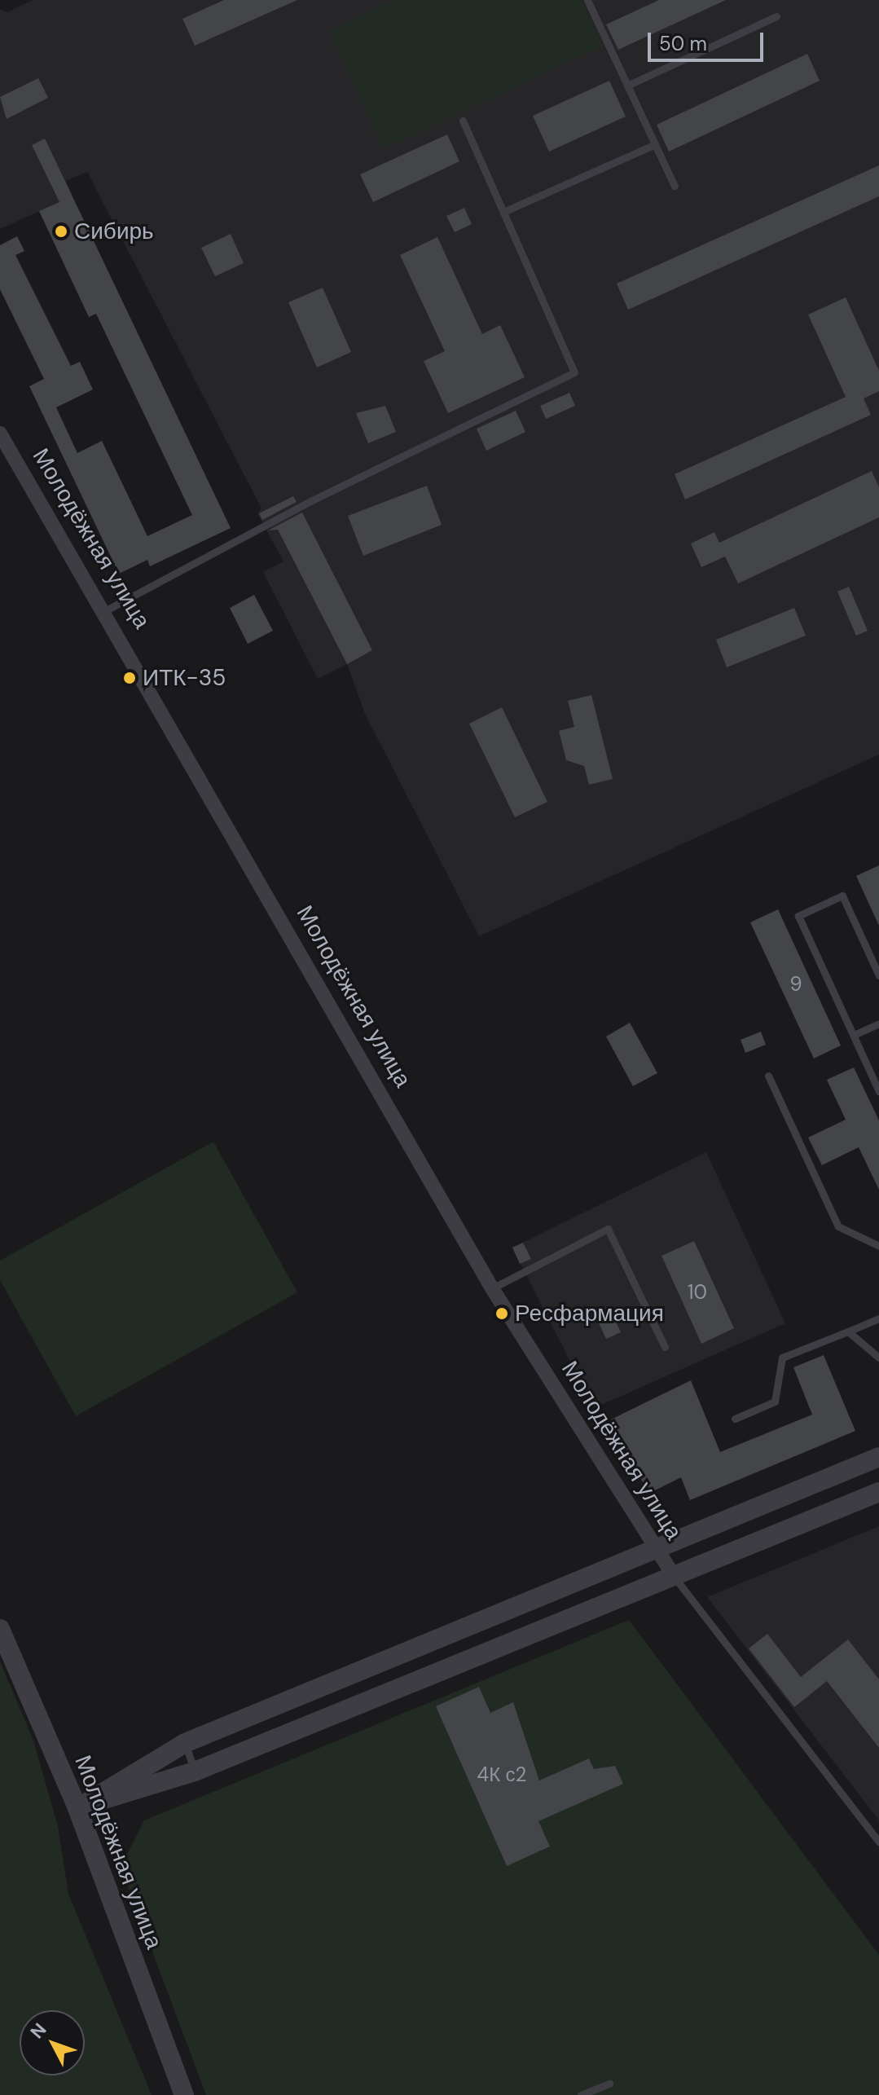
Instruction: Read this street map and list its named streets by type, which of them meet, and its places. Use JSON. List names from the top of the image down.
{
  "streets": {
    "street": ["Молодёжная улица"]
  },
  "places": ["Сибирь", "ИТК-35", "Ресфармация"],
  "house_numbers": ["9", "10", "4К с2"],
  "scale_bar": "50 m",
  "north": "top left"
}
